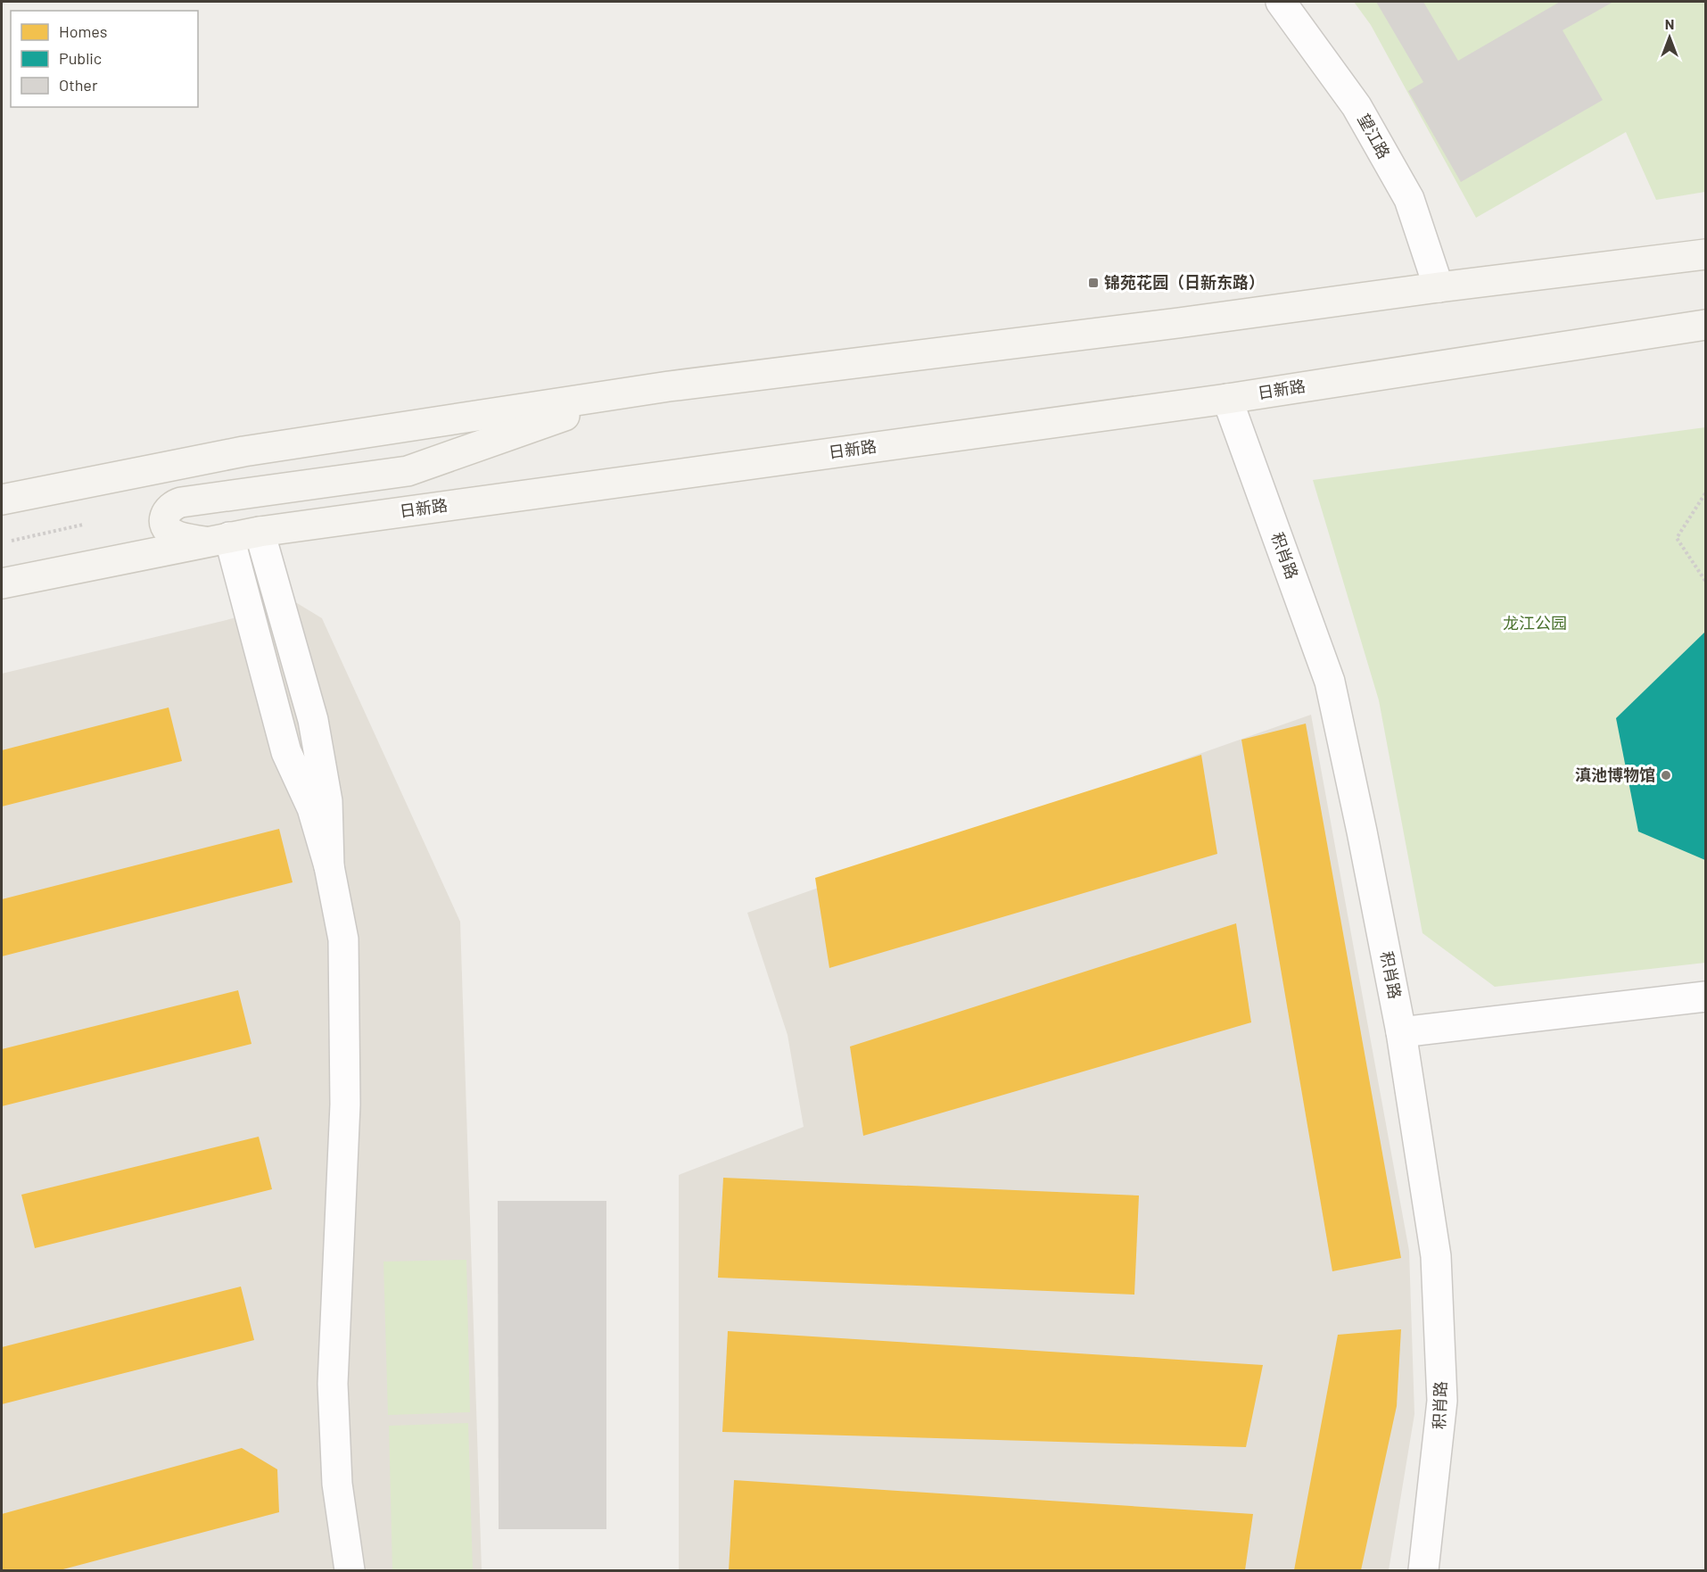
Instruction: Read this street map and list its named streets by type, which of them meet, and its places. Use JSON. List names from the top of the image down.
{
  "streets": {
    "main road": ["日新路"],
    "street": ["望江路", "积肖路"]
  },
  "crossings": [
    ["日新路", "积肖路"]
  ],
  "parks": ["龙江公园"],
  "places": {
    "transit": ["锦苑花园（日新东路）"],
    "other": ["滇池博物馆"]
  },
  "legend": ["Homes", "Public", "Other"],
  "north": "top"
}
